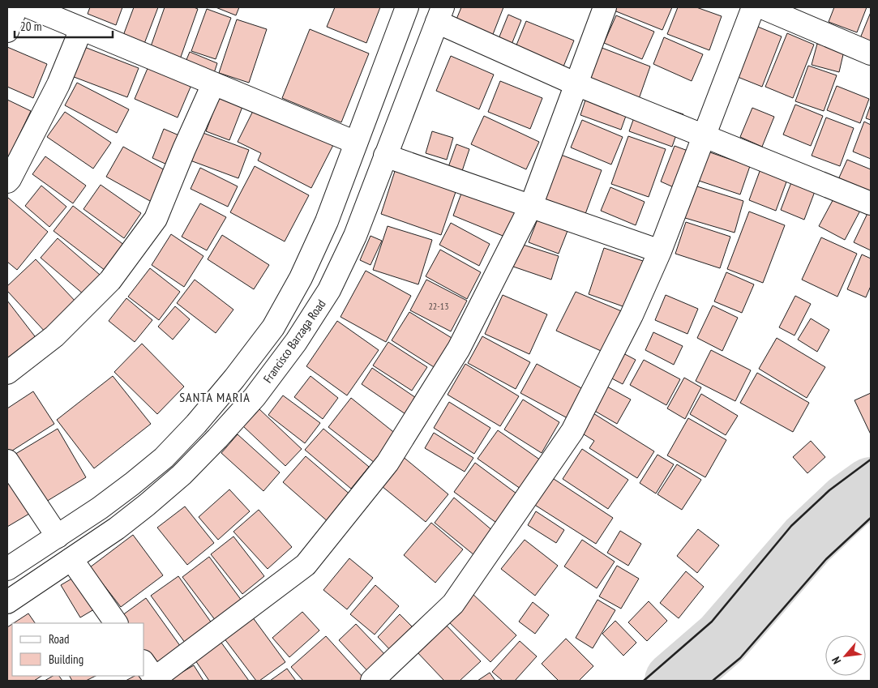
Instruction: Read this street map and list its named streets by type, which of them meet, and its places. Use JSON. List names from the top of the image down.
{
  "streets": {
    "street": ["Francisco Barzaga Road"]
  },
  "districts": ["SANTA MARIA"],
  "house_numbers": ["22-13"],
  "legend": ["Road", "Building"],
  "scale_bar": "20 m",
  "north": "bottom left"
}
